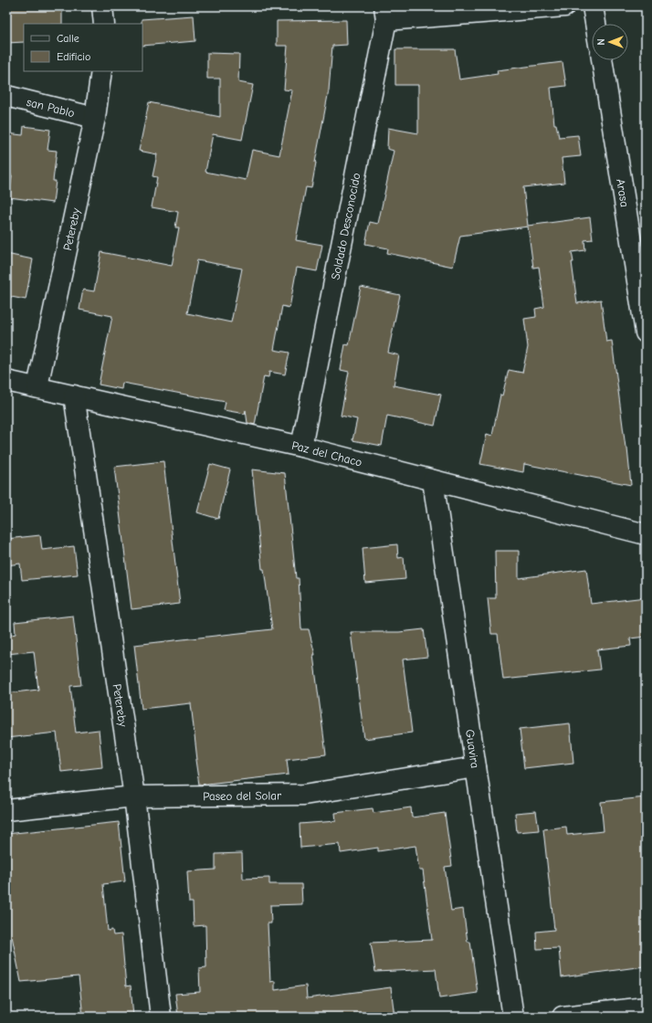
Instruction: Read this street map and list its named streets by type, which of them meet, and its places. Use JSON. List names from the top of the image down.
{
  "streets": {
    "street": [
      "san Pablo",
      "Arasa",
      "Soldado Desconocido",
      "Petereby",
      "Paz del Chaco",
      "Guavira",
      "Paseo del Solar"
    ]
  },
  "crossings": [
    ["san Pablo", "Petereby"],
    ["Soldado Desconocido", "Paz del Chaco"],
    ["Petereby", "Paz del Chaco"],
    ["Petereby", "Paseo del Solar"],
    ["Paz del Chaco", "Guavira"],
    ["Guavira", "Paseo del Solar"]
  ],
  "legend": ["Calle", "Edificio"],
  "north": "left"
}
